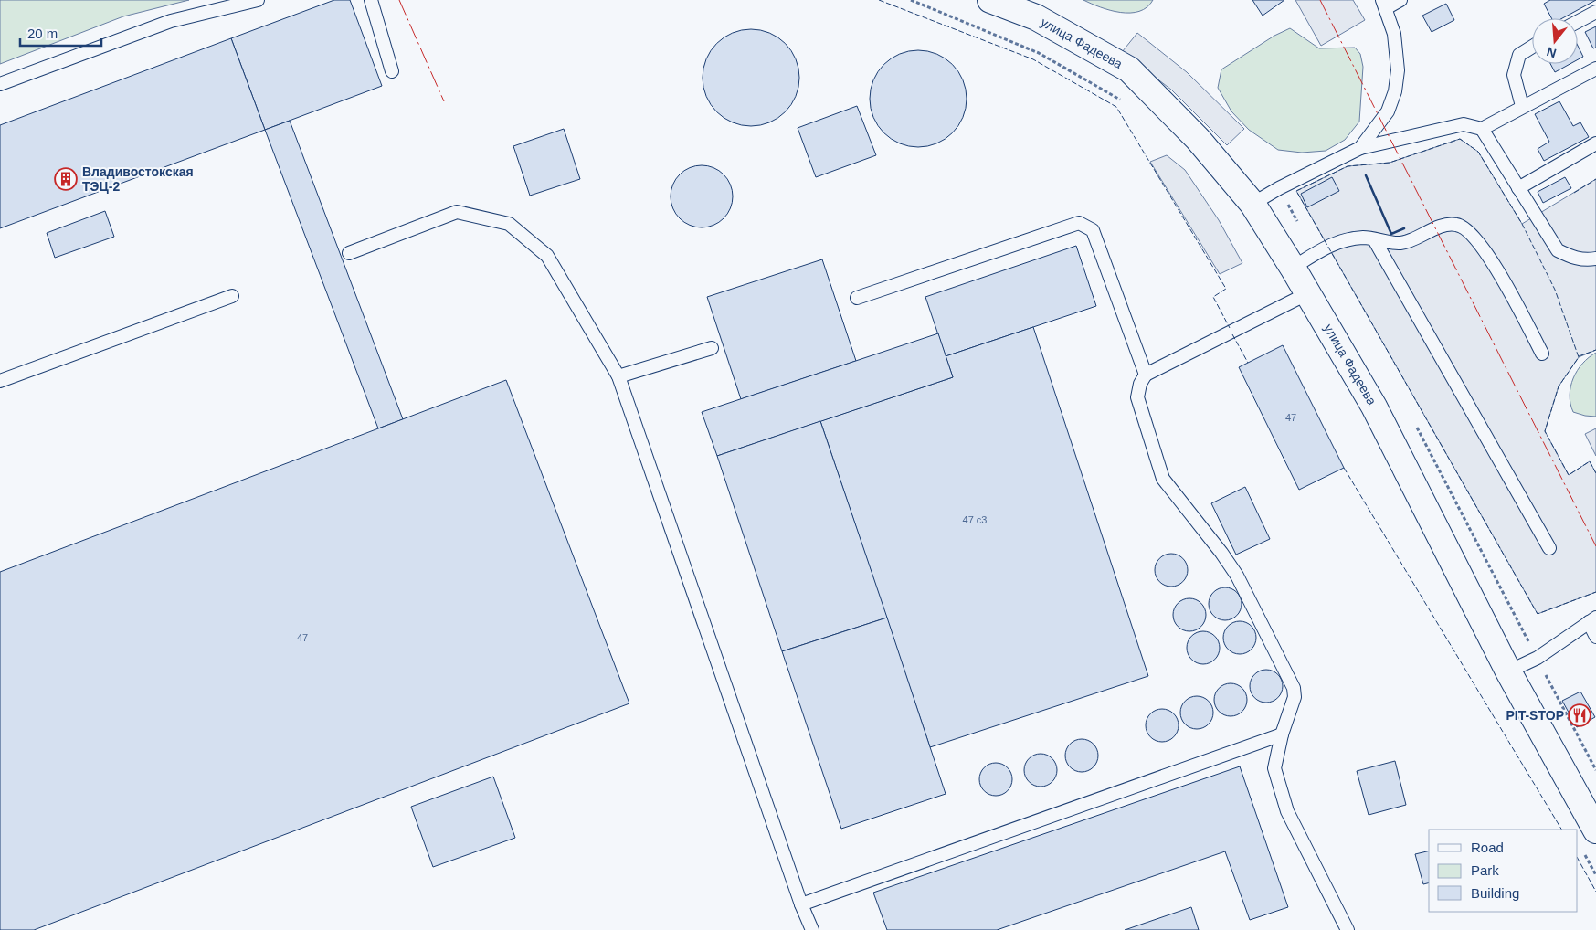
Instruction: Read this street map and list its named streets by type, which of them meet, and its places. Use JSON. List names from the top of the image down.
{
  "streets": {
    "main road": ["улица Фадеева"]
  },
  "places": {
    "building": ["Владивостокская ТЭЦ-2"],
    "restaurant": ["PIT-STOP"]
  },
  "house_numbers": ["47", "47 с3", "47"],
  "legend": ["Road", "Park", "Building"],
  "scale_bar": "20 m",
  "north": "bottom"
}
